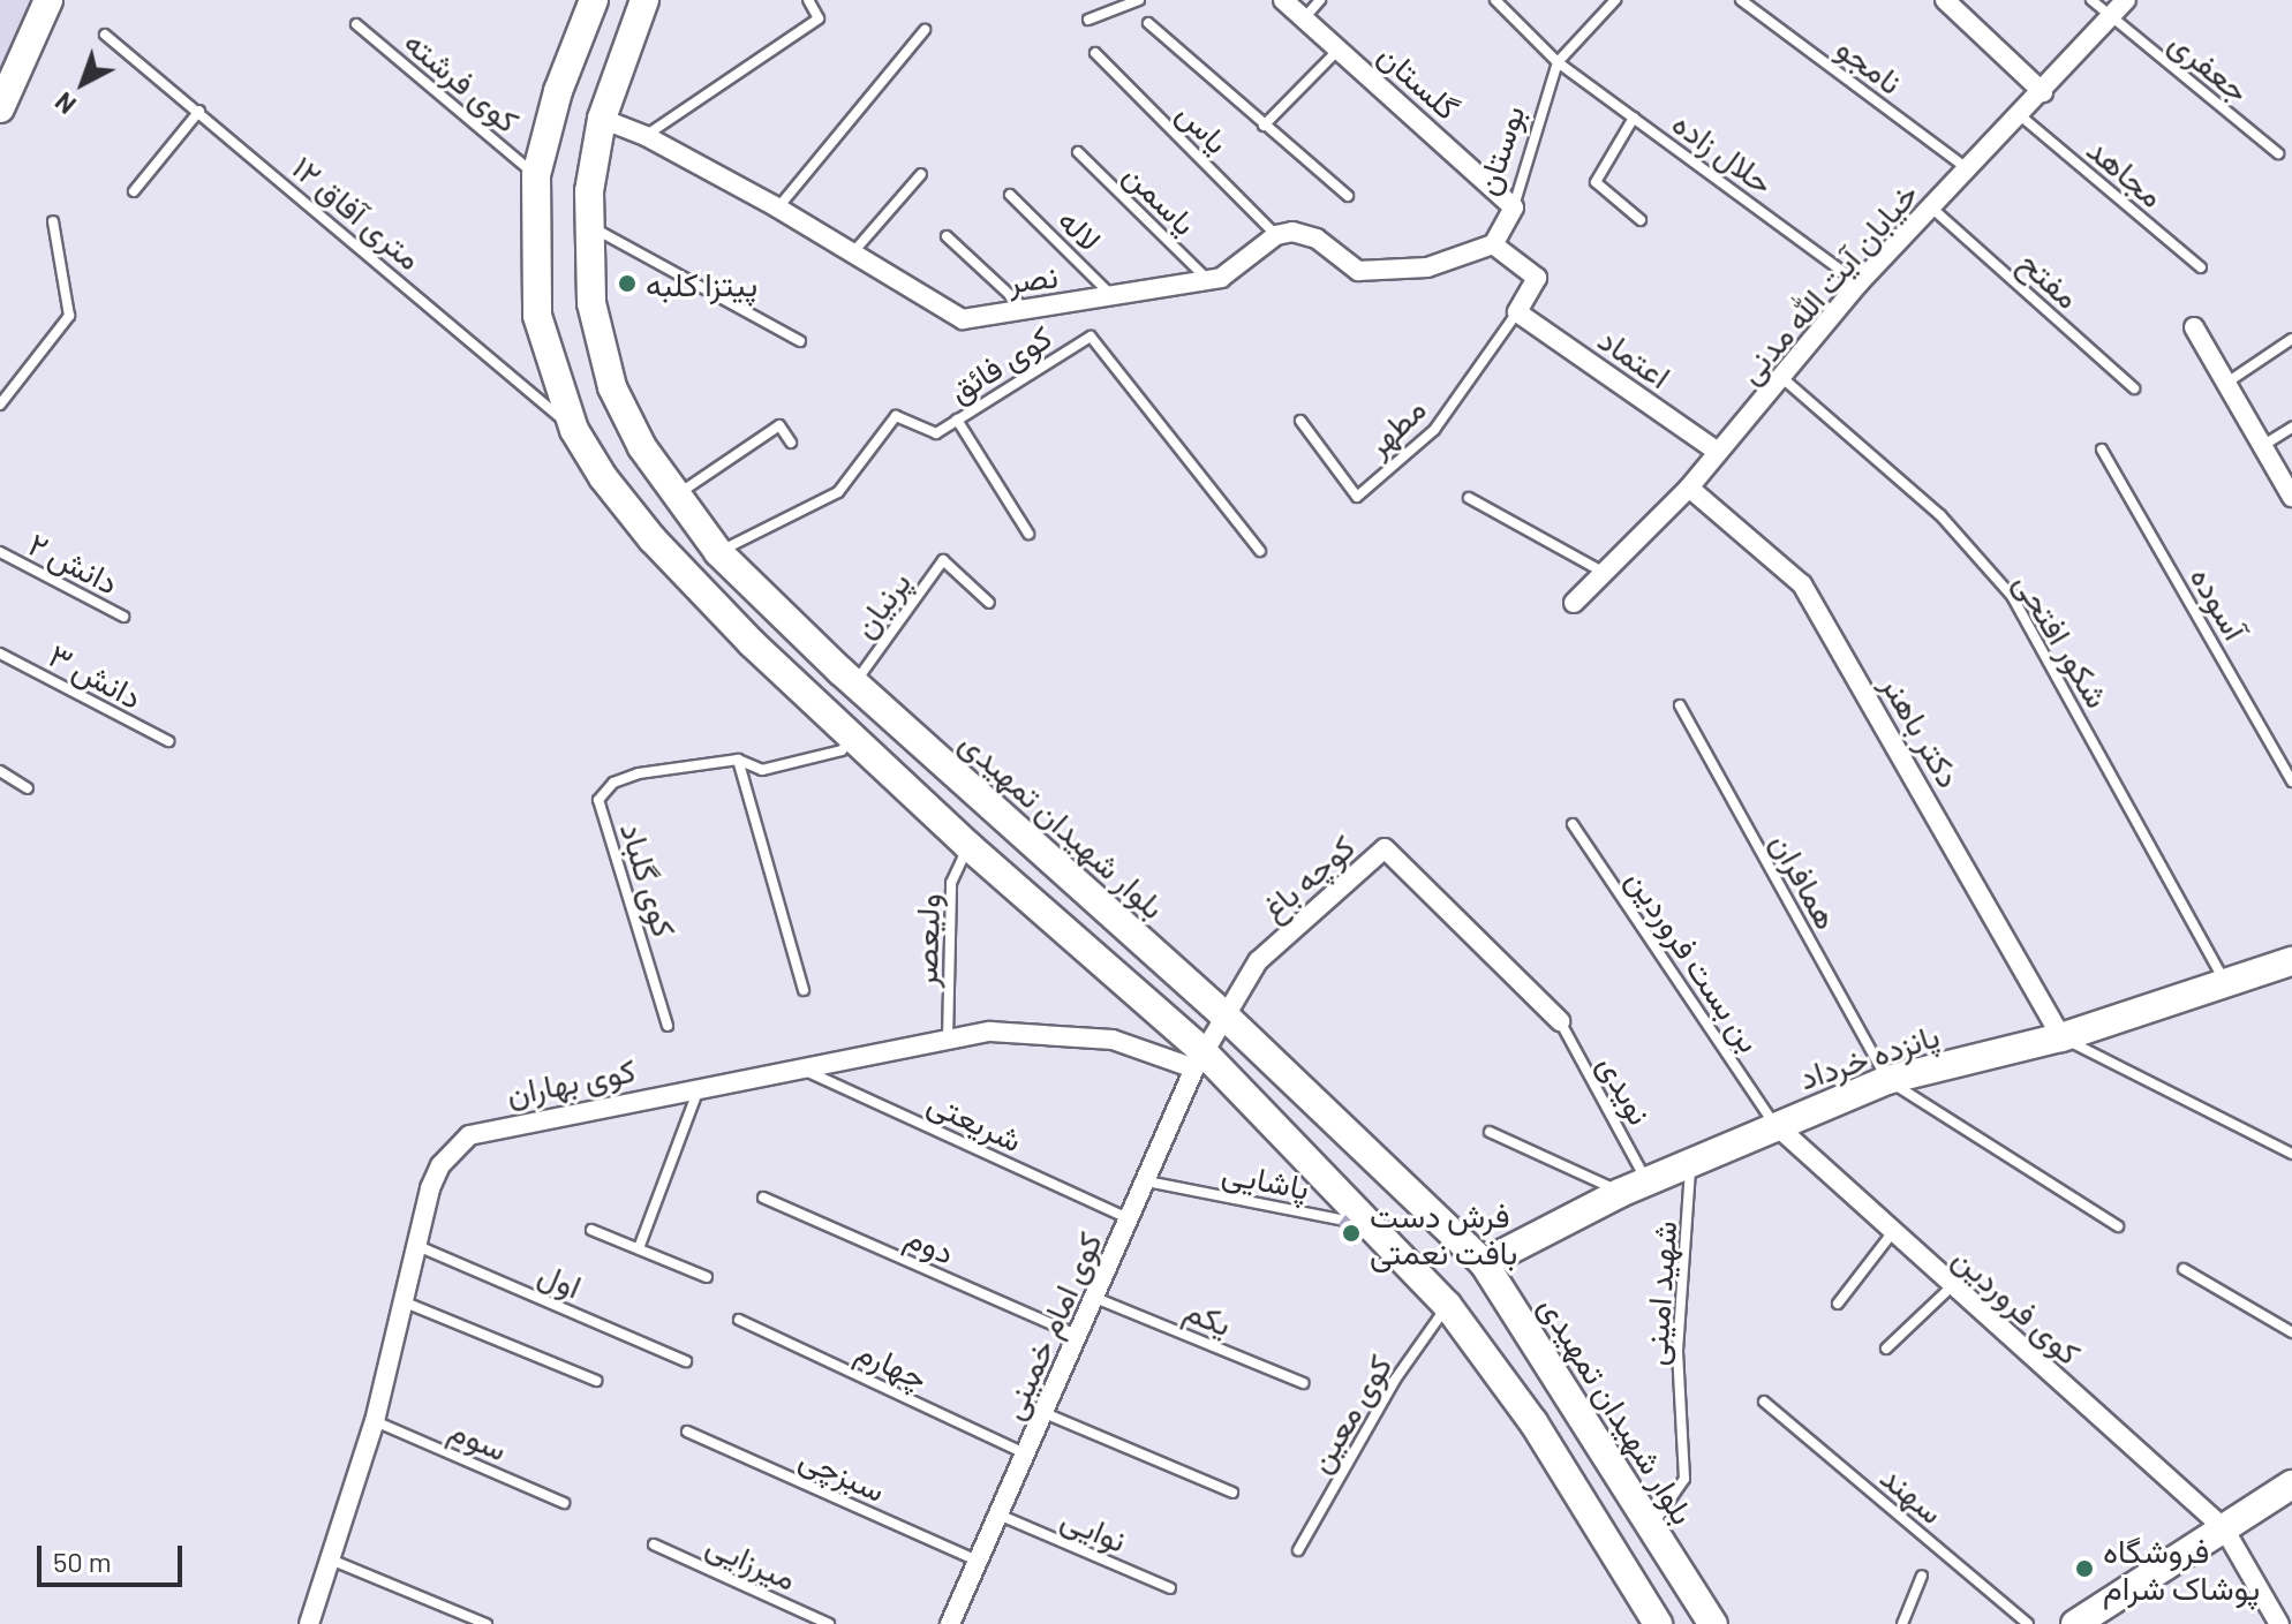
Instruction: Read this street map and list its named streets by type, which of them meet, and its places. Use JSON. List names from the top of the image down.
{
  "streets": {
    "main road": ["بلوار شهیدان تمهیدی", "پانزده خرداد"],
    "street": [
      "گلستان",
      "بوستان",
      "نصر",
      "خیابان آیت الله مدنی",
      "اعتماد",
      "دکتر باهنر",
      "کوچه باغ",
      "کوی بهاران",
      "کوی فروردین",
      "کوی امام خمینی"
    ],
    "lane": [
      "نامجو",
      "جعفری",
      "کوی فرشته",
      "یاس",
      "حلال زاده",
      "مجاهد",
      "یاسمن",
      "۱۲ متری آفاق",
      "لاله",
      "مفتح",
      "کوی فائق",
      "مطهر",
      "دانش ۲",
      "آسوده",
      "پرنیان",
      "شکور افتحی",
      "دانش ۳",
      "کوی گلباد",
      "همافران",
      "ولیعصر",
      "بن بست فروردین",
      "نویدی",
      "شریعتی",
      "پاشایی",
      "دوم",
      "اول",
      "شهید امینی",
      "یکم",
      "چهارم",
      "کوی معین",
      "سوم",
      "سبزچی",
      "سهند",
      "نوایی",
      "میرزایی"
    ]
  },
  "crossings": [
    ["نامجو", "خیابان آیت الله مدنی"],
    ["جعفری", "خیابان آیت الله مدنی"],
    ["گلستان", "بوستان"],
    ["یاس", "نصر"],
    ["بوستان", "حلال زاده"],
    ["بوستان", "اعتماد"],
    ["بوستان", "مطهر"],
    ["حلال زاده", "خیابان آیت الله مدنی"],
    ["مجاهد", "خیابان آیت الله مدنی"],
    ["یاسمن", "نصر"],
    ["لاله", "نصر"],
    ["نصر", "بلوار شهیدان تمهیدی"],
    ["مفتح", "خیابان آیت الله مدنی"],
    ["خیابان آیت الله مدنی", "اعتماد"],
    ["خیابان آیت الله مدنی", "شکور افتحی"],
    ["خیابان آیت الله مدنی", "دکتر باهنر"],
    ["اعتماد", "مطهر"],
    ["کوی فائق", "بلوار شهیدان تمهیدی"],
    ["پرنیان", "بلوار شهیدان تمهیدی"],
    ["شکور افتحی", "پانزده خرداد"],
    ["دکتر باهنر", "پانزده خرداد"],
    ["بلوار شهیدان تمهیدی", "کوچه باغ"],
    ["بلوار شهیدان تمهیدی", "پانزده خرداد"],
    ["بلوار شهیدان تمهیدی", "شهید امینی"],
    ["بلوار شهیدان تمهیدی", "کوی امام خمینی"],
    ["کوچه باغ", "نویدی"],
    ["کوچه باغ", "کوی امام خمینی"],
    ["همافران", "پانزده خرداد"],
    ["ولیعصر", "کوی بهاران"],
    ["بن بست فروردین", "پانزده خرداد"],
    ["بن بست فروردین", "کوی فروردین"],
    ["پانزده خرداد", "نویدی"],
    ["پانزده خرداد", "شهید امینی"],
    ["پانزده خرداد", "کوی فروردین"],
    ["کوی بهاران", "شریعتی"],
    ["کوی بهاران", "اول"],
    ["کوی بهاران", "کوی امام خمینی"],
    ["کوی بهاران", "سوم"],
    ["شریعتی", "کوی امام خمینی"],
    ["پاشایی", "کوی امام خمینی"],
    ["دوم", "کوی امام خمینی"],
    ["یکم", "کوی امام خمینی"],
    ["کوی امام خمینی", "چهارم"],
    ["کوی امام خمینی", "سبزچی"],
    ["کوی امام خمینی", "نوایی"]
  ],
  "places": ["پیتزا کلبه", "فرش دست بافت نعمتی", "فروشگاه پوشاک شرام"],
  "scale_bar": "50 m",
  "north": "bottom left"
}
